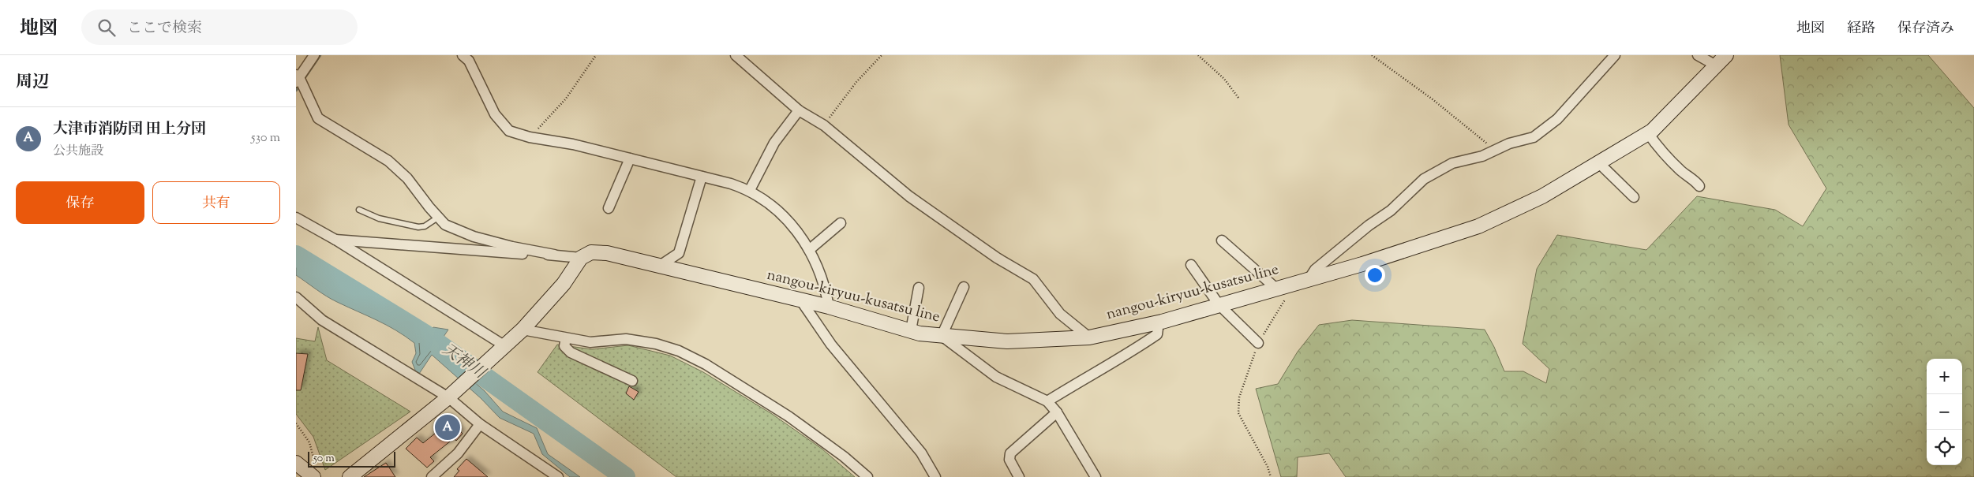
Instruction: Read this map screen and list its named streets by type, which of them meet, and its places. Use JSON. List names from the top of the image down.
{
  "streets": {
    "main road": ["nangou-kiryuu-kusatsu line"]
  },
  "water": ["天神川"],
  "scale_bar": "50 m",
  "page": {
    "header": "地図",
    "search": "ここで検索",
    "nav": ["地図", "経路", "保存済み"],
    "heading": "周辺",
    "list": [
      {
        "mark": "A",
        "name": "大津市消防団 田上分団",
        "note": "公共施設",
        "value": "530 m"
      }
    ],
    "buttons": ["保存", "共有"],
    "map_buttons": ["+", "−"],
    "pins": "A",
    "scale": "50 m"
  }
}
